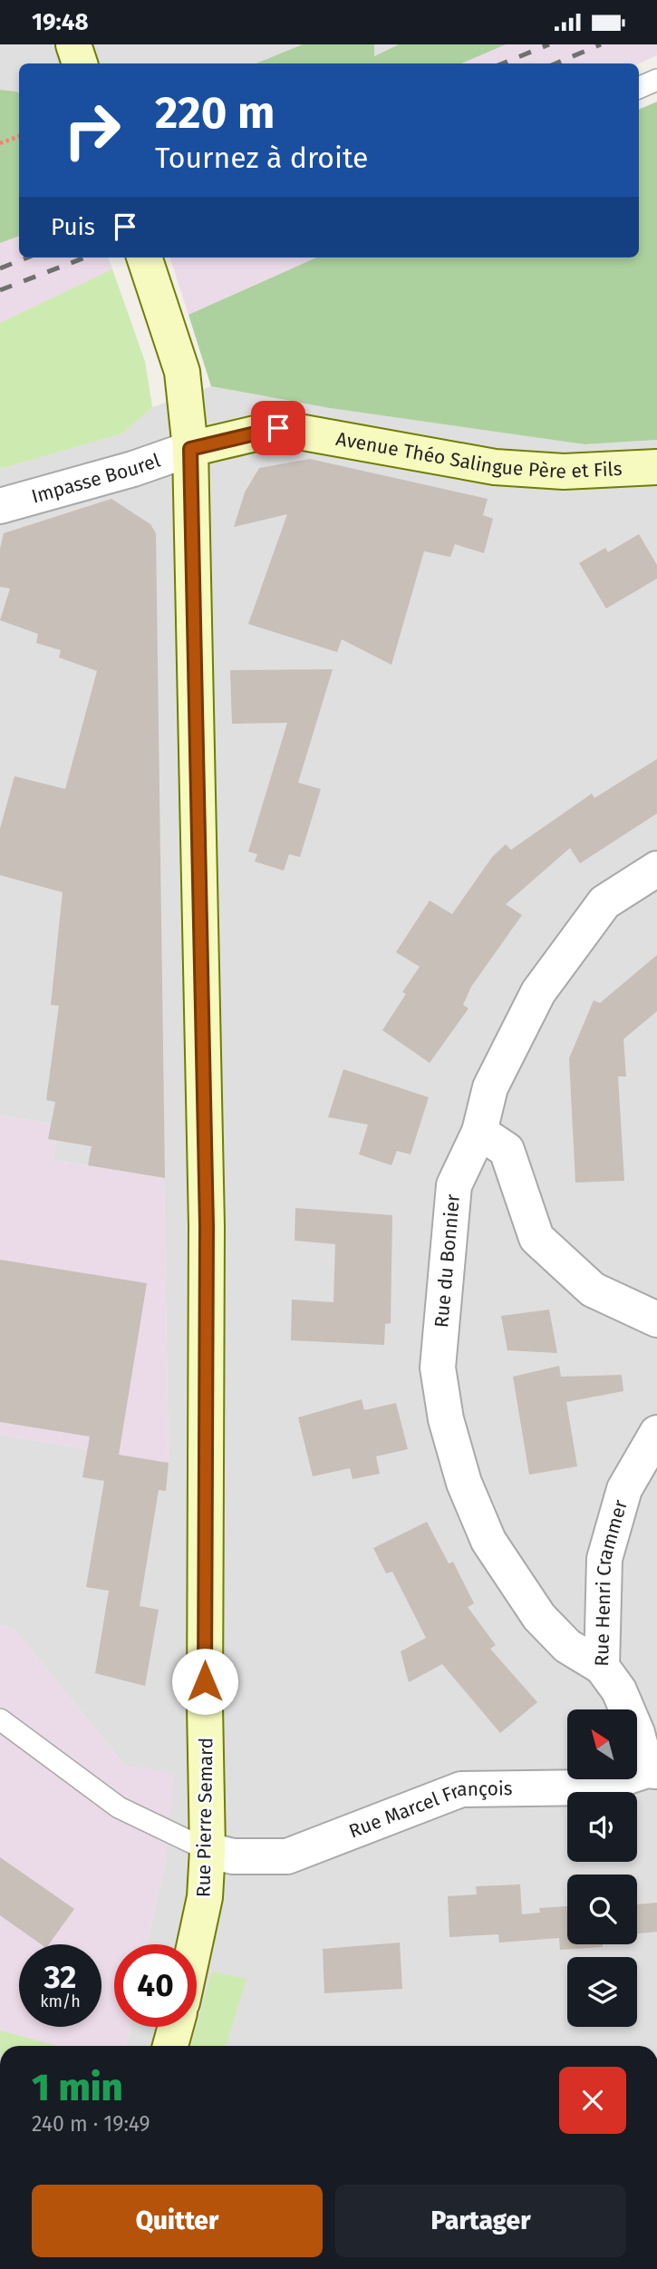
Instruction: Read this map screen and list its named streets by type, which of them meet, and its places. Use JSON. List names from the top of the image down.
{
  "streets": {
    "street": [
      "Avenue Théo Salingue Père et Fils",
      "Impasse Bourel",
      "Rue du Bonnier",
      "Rue Henri Crammer",
      "Rue Marcel François",
      "Rue Pierre Semard"
    ]
  },
  "crossings": [
    ["Avenue Théo Salingue Père et Fils", "Impasse Bourel"],
    ["Avenue Théo Salingue Père et Fils", "Rue Pierre Semard"],
    ["Impasse Bourel", "Rue Pierre Semard"],
    ["Rue du Bonnier", "Rue Henri Crammer"],
    ["Rue Henri Crammer", "Rue Marcel François"],
    ["Rue Marcel François", "Rue Pierre Semard"]
  ],
  "north": "top left",
  "page": {
    "status": "19:48",
    "turn": ["220 m", "Tournez à droite"],
    "then": "Puis",
    "speed": "32 km/h",
    "limit": "40",
    "heading": ["1 min", "240 m · 19:49"],
    "buttons": ["Quitter", "Partager"]
  }
}
